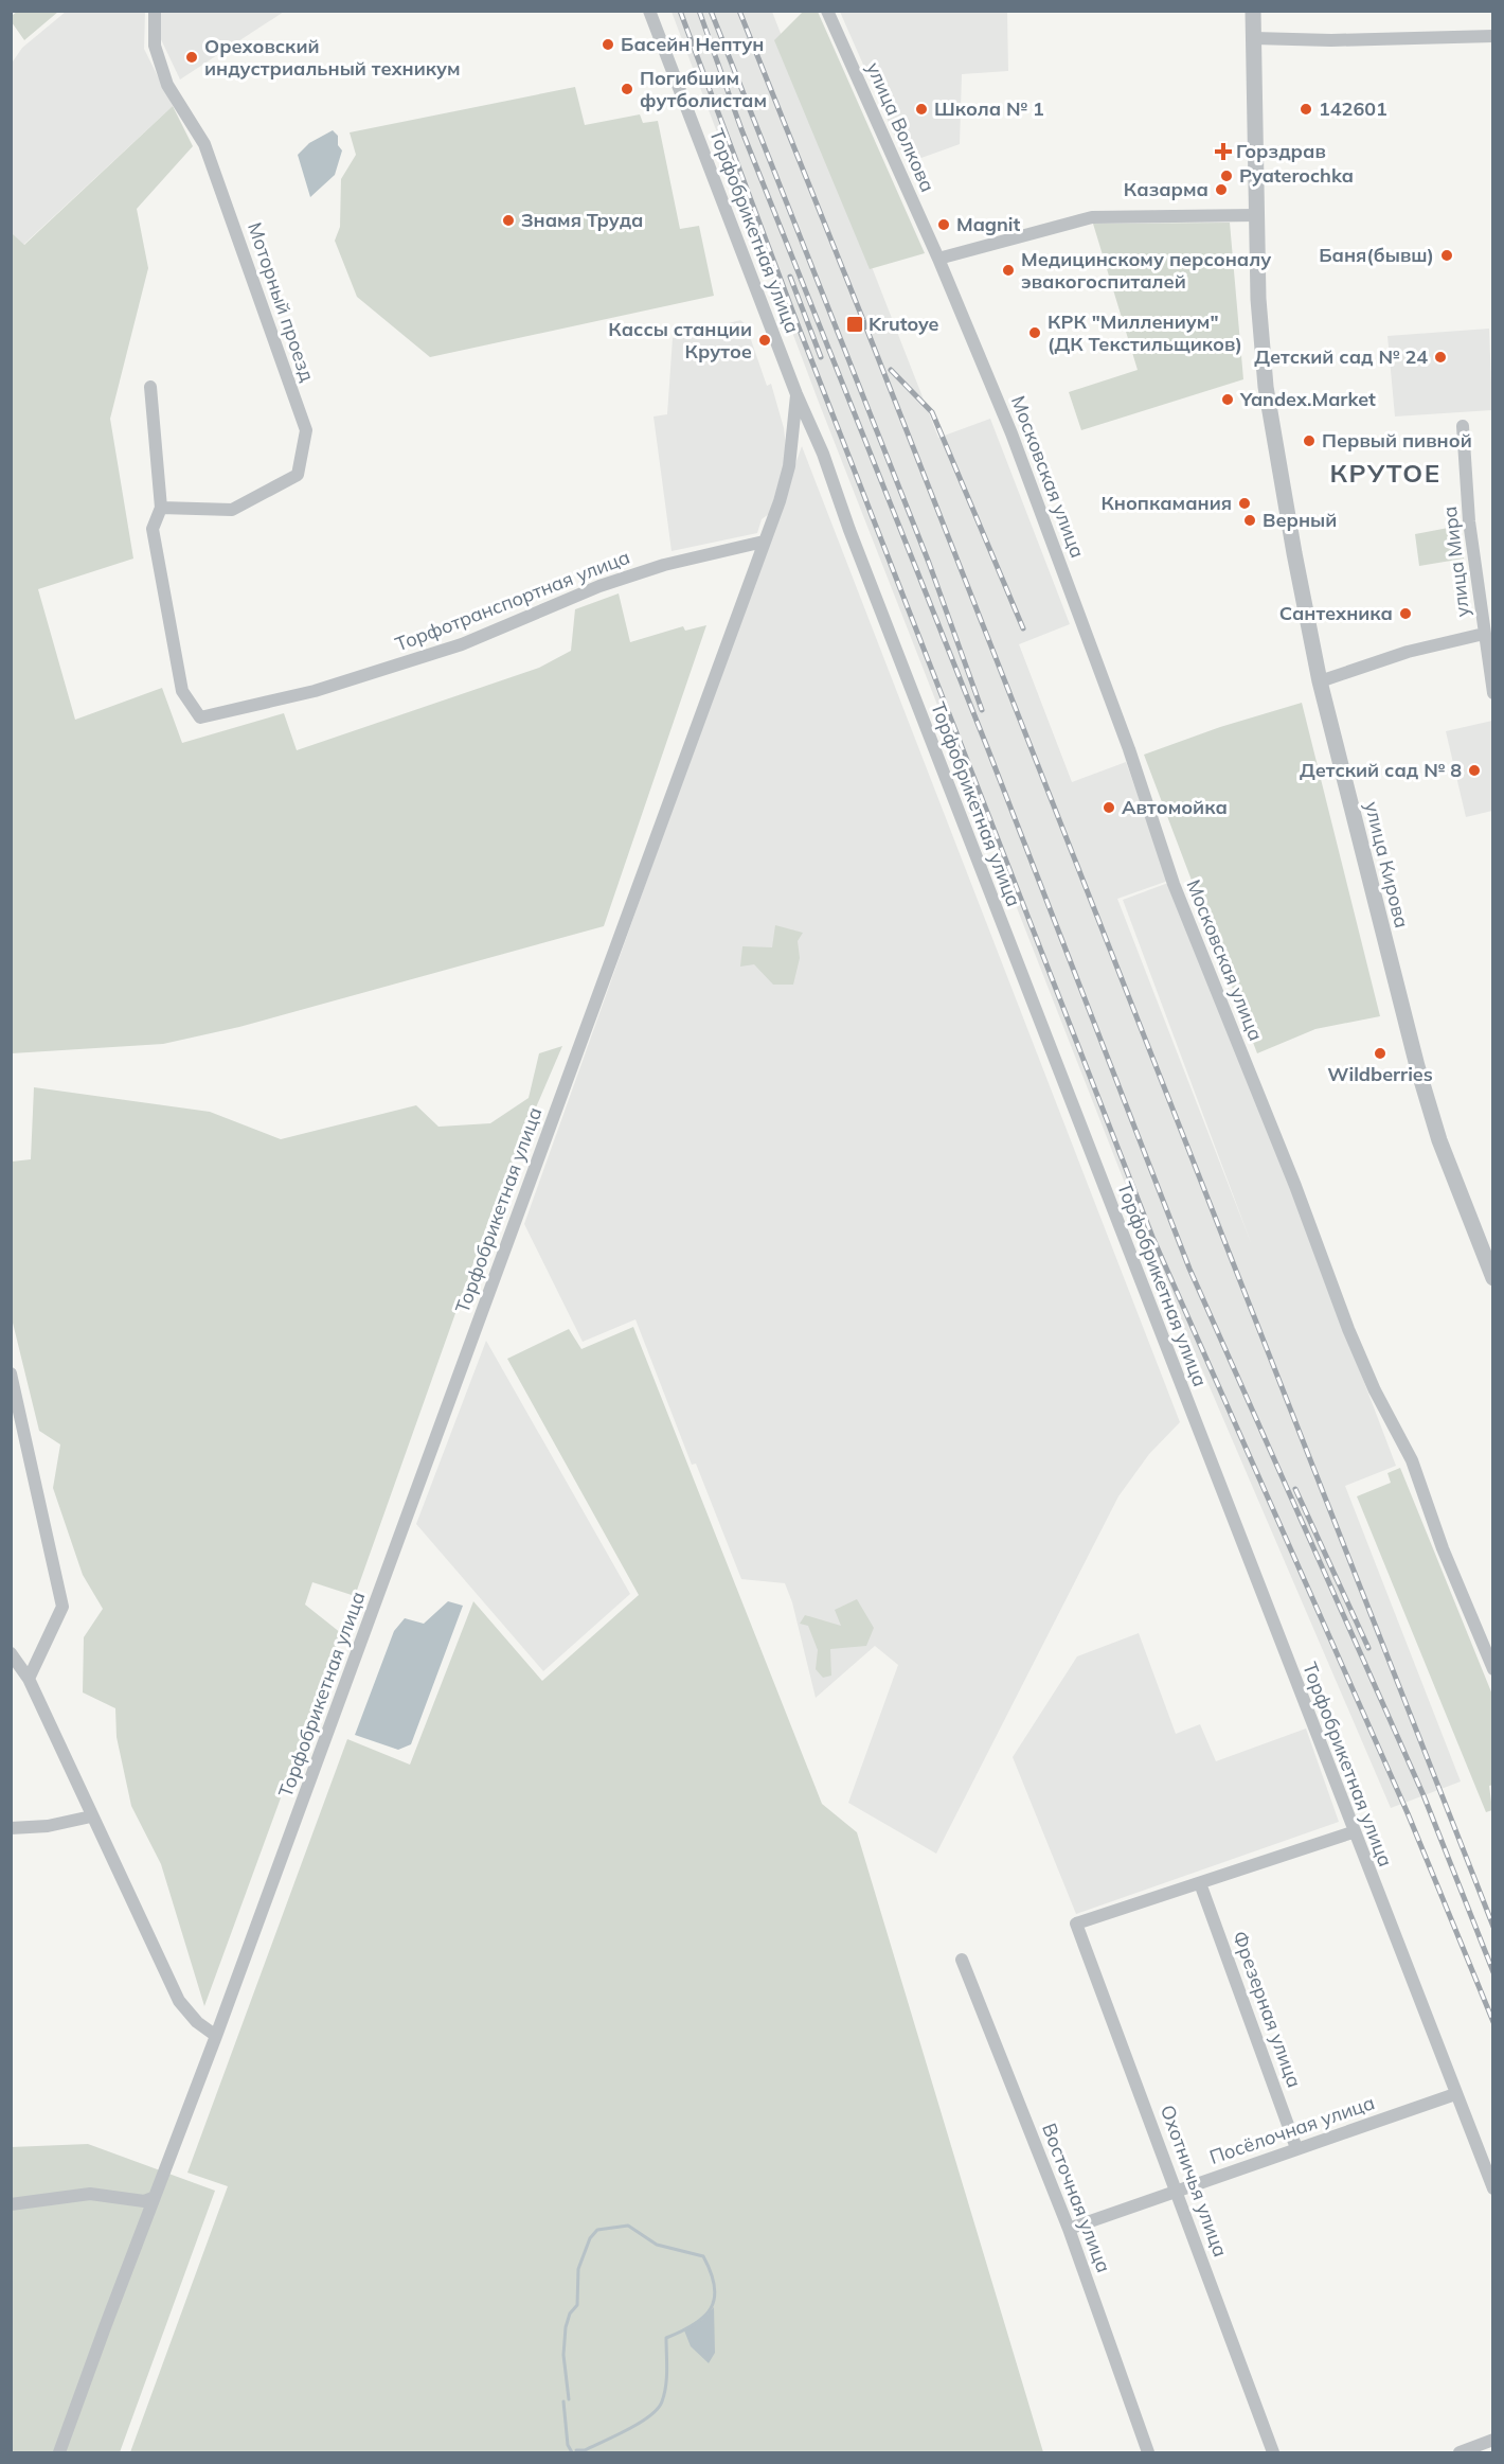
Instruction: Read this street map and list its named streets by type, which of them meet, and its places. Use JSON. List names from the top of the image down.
{
  "streets": {
    "street": [
      "улица Волкова",
      "Торфобрикетная улица",
      "Моторный проезд",
      "Московская улица",
      "улица Мира",
      "Торфотранспортная улица",
      "улица Кирова",
      "Фрезерная улица",
      "Посёлочная улица",
      "Охотничья улица",
      "Восточная улица"
    ]
  },
  "crossings": [
    ["улица Волкова", "Московская улица"],
    ["Торфобрикетная улица", "Торфотранспортная улица"],
    ["Торфобрикетная улица", "Посёлочная улица"],
    ["Моторный проезд", "Торфотранспортная улица"],
    ["Фрезерная улица", "Посёлочная улица"],
    ["Фрезерная улица", "Охотничья улица"],
    ["Посёлочная улица", "Охотничья улица"],
    ["Посёлочная улица", "Восточная улица"]
  ],
  "districts": ["КРУТОЕ"],
  "places": {
    "other": [
      "Басейн Нептун",
      "Ореховский индустриальный техникум",
      "Погибшим футболистам",
      "Школа № 1",
      "142601",
      "Pyaterochka",
      "Казарма",
      "Знамя Труда",
      "Magnit",
      "Баня(бывш)",
      "Медицинскому персоналу эвакогоспиталей",
      "КРК \"Миллениум\" (ДК Текстильщиков)",
      "Кассы станции Крутое",
      "Детский сад № 24",
      "Yandex.Market",
      "Первый пивной",
      "Кнопкамания",
      "Верный",
      "Сантехника",
      "Детский сад № 8",
      "Автомойка",
      "Wildberries"
    ],
    "health": ["Горздрав"],
    "transit": ["Krutoye"]
  }
}
